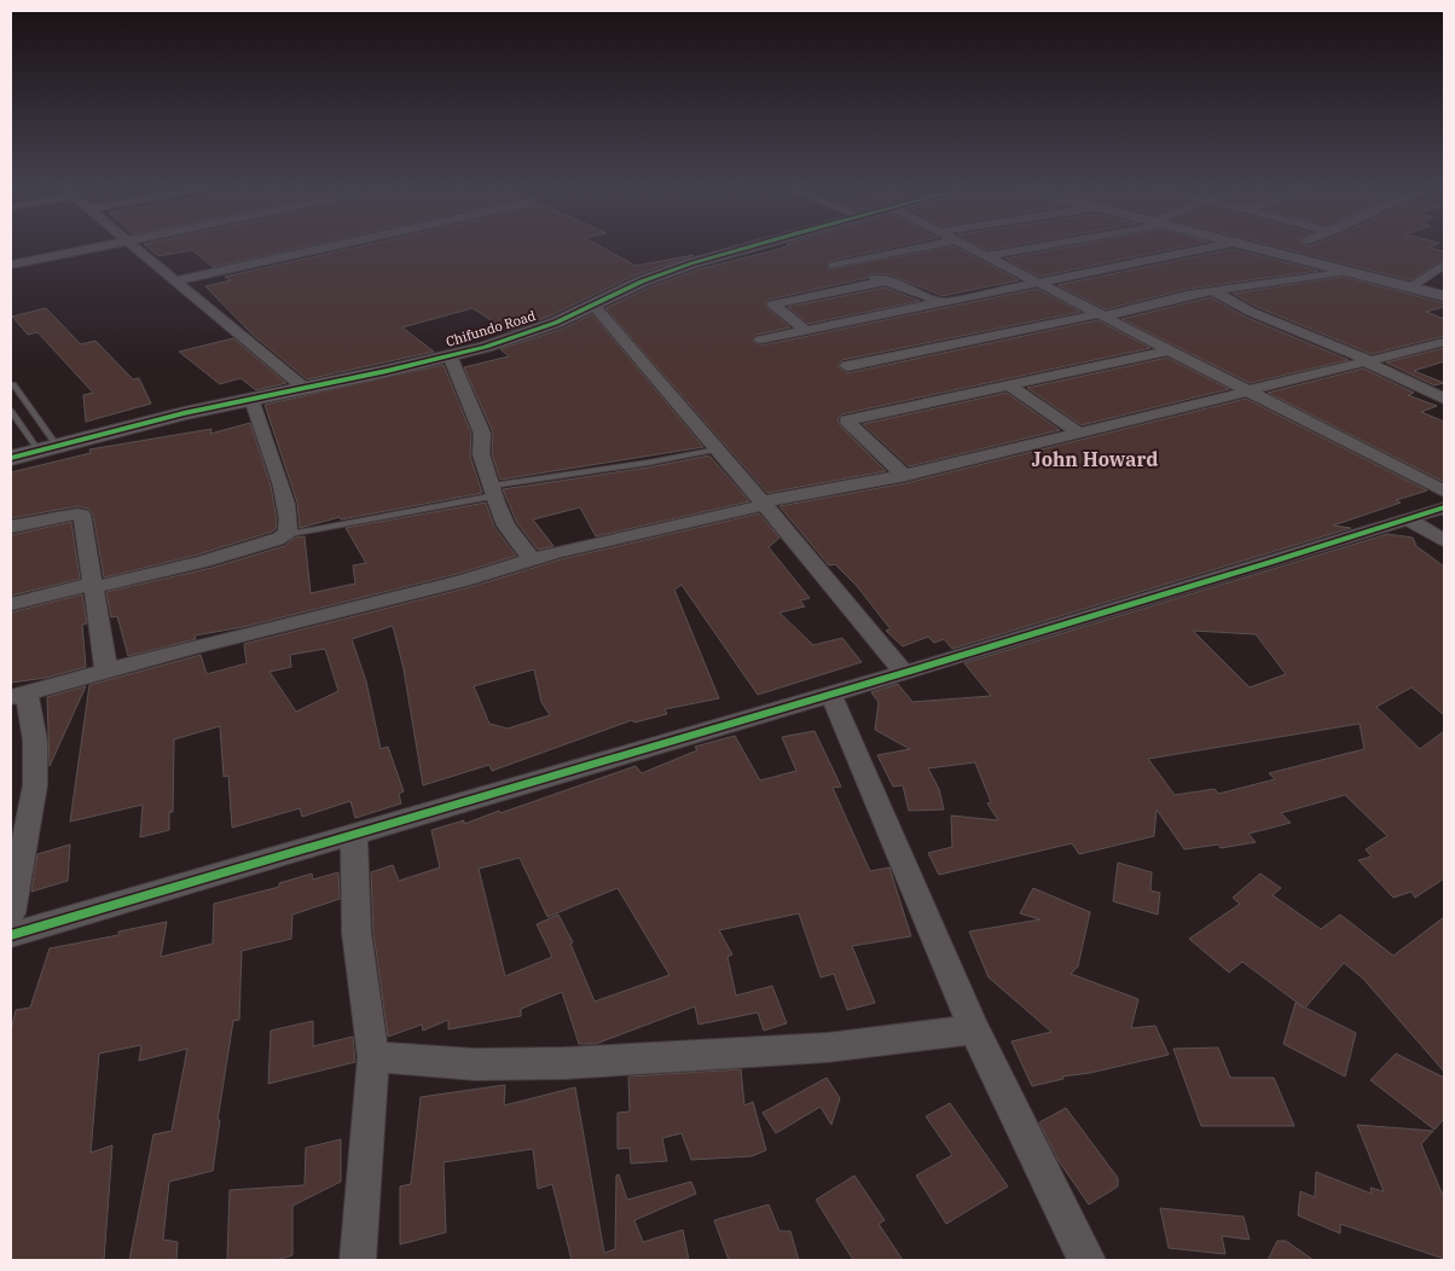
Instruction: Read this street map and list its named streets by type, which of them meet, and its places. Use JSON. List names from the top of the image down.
{
  "streets": {
    "street": ["Chifundo Road"]
  },
  "districts": ["John Howard"]
}
